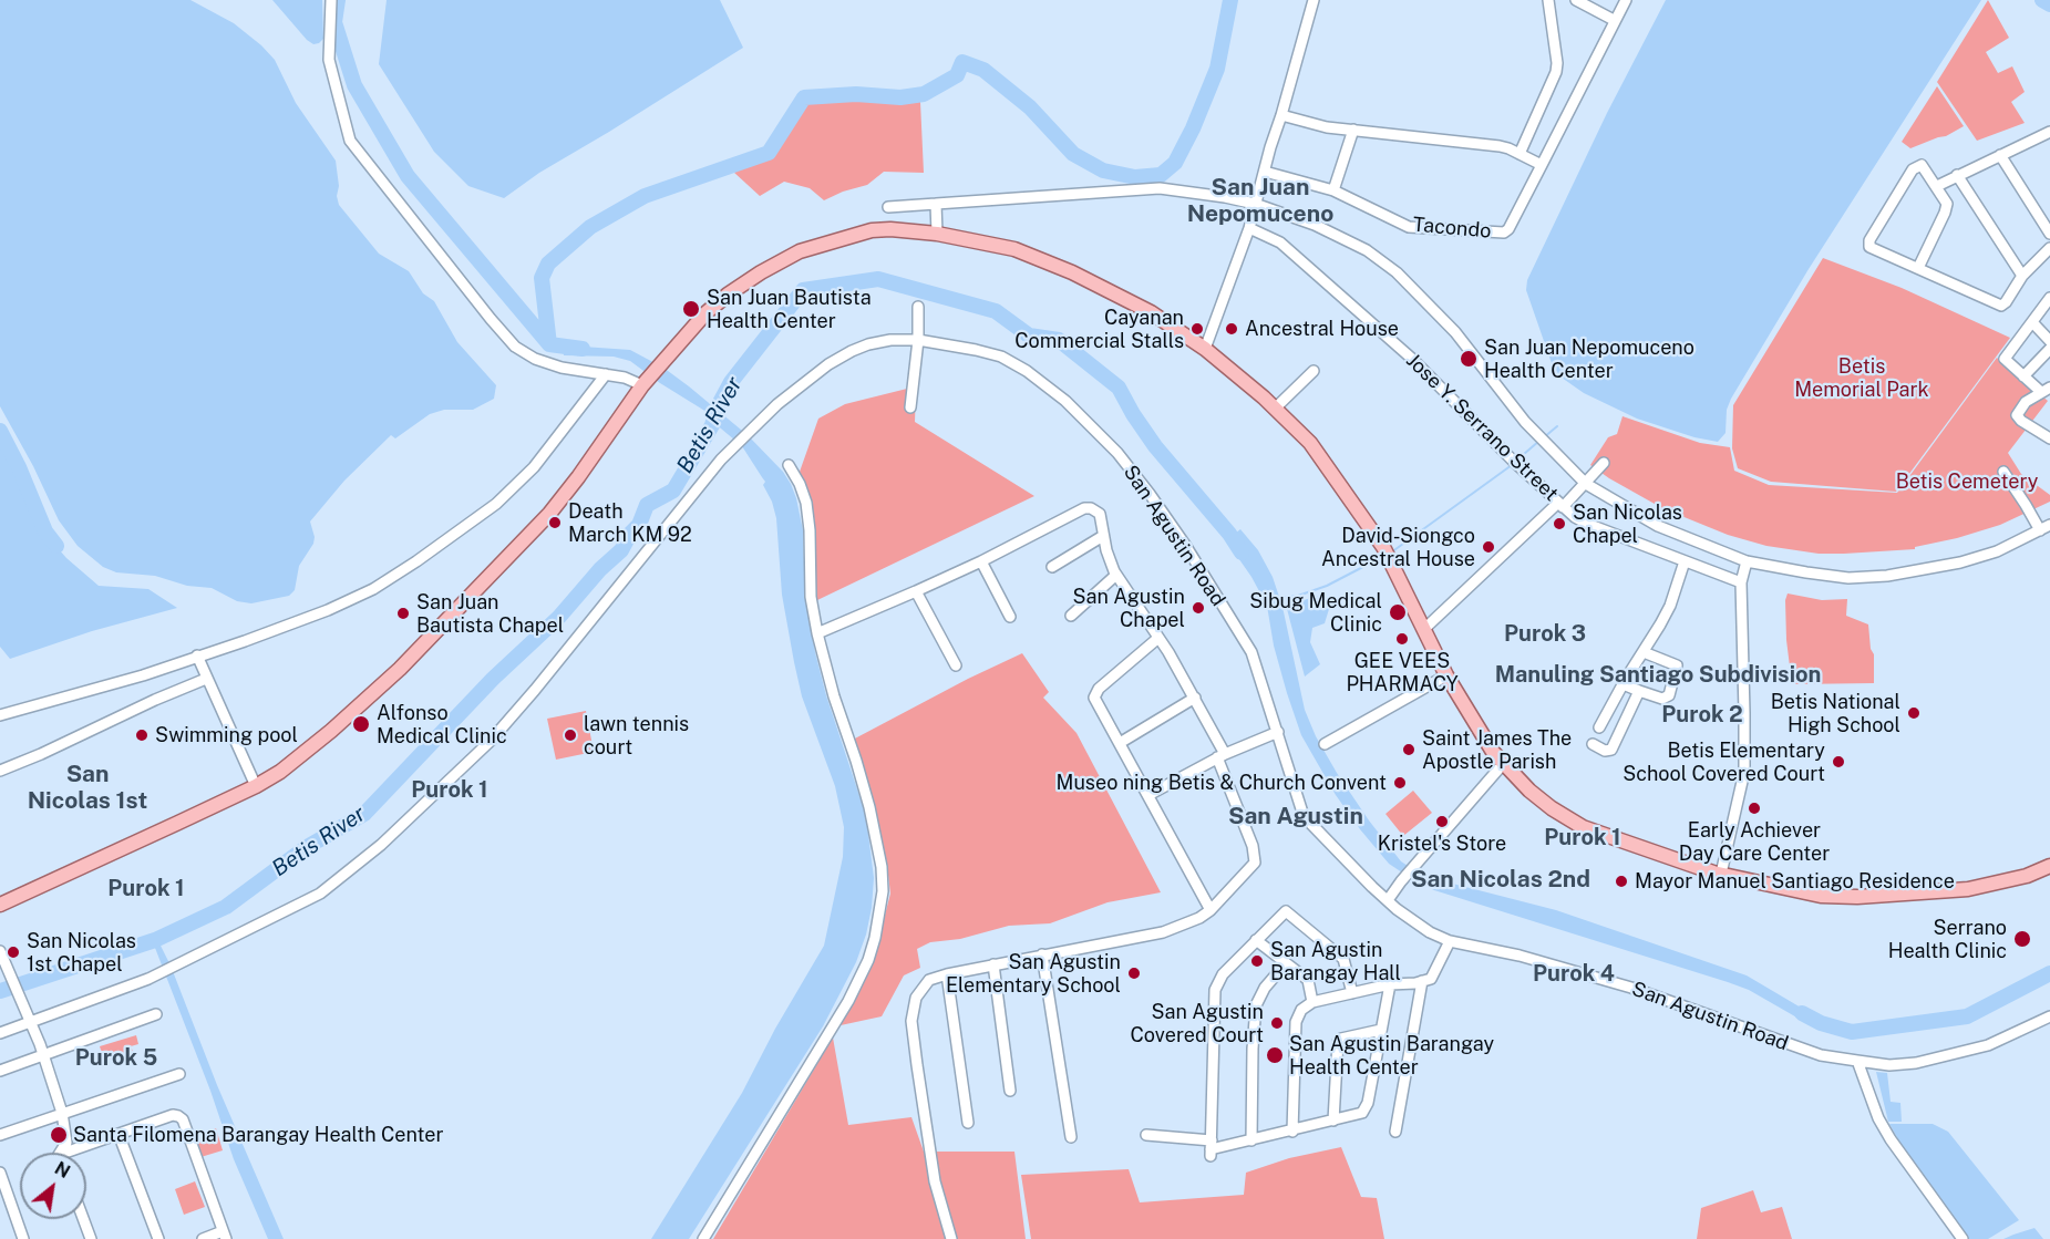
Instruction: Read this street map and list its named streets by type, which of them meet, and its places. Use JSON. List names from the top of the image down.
{
  "streets": {
    "street": ["Tacondo", "Jose Y. Serrano Street", "San Agustin Road"]
  },
  "districts": [
    "San Juan Nepomuceno",
    "Purok 3",
    "Manuling Santiago Subdivision",
    "Purok 2",
    "San Nicolas 1st",
    "Purok 1",
    "San Agustin",
    "Purok 1",
    "San Nicolas 2nd",
    "Purok 1",
    "Purok 4",
    "Purok 5"
  ],
  "water": ["Betis River"],
  "parks": ["Betis Memorial Park", "Betis Cemetery"],
  "places": [
    "San Juan Bautista Health Center",
    "Cayanan Commercial Stalls",
    "Ancestral House",
    "San Juan Nepomuceno Health Center",
    "Death March KM 92",
    "San Nicolas Chapel",
    "David-Siongco Ancestral House",
    "San Agustin Chapel",
    "Sibug Medical Clinic",
    "San Juan Bautista Chapel",
    "GEE VEES PHARMACY",
    "Betis National High School",
    "Alfonso Medical Clinic",
    "Swimming pool",
    "lawn tennis court",
    "Saint James The Apostle Parish",
    "Betis Elementary School Covered Court",
    "Museo ning Betis & Church Convent",
    "Early Achiever Day Care Center",
    "Kristel's Store",
    "Mayor Manuel Santiago Residence",
    "Serrano Health Clinic",
    "San Nicolas 1st Chapel",
    "San Agustin Barangay Hall",
    "San Agustin Elementary School",
    "San Agustin Covered Court",
    "San Agustin Barangay Health Center",
    "Santa Filomena Barangay Health Center"
  ],
  "north": "top right"
}
